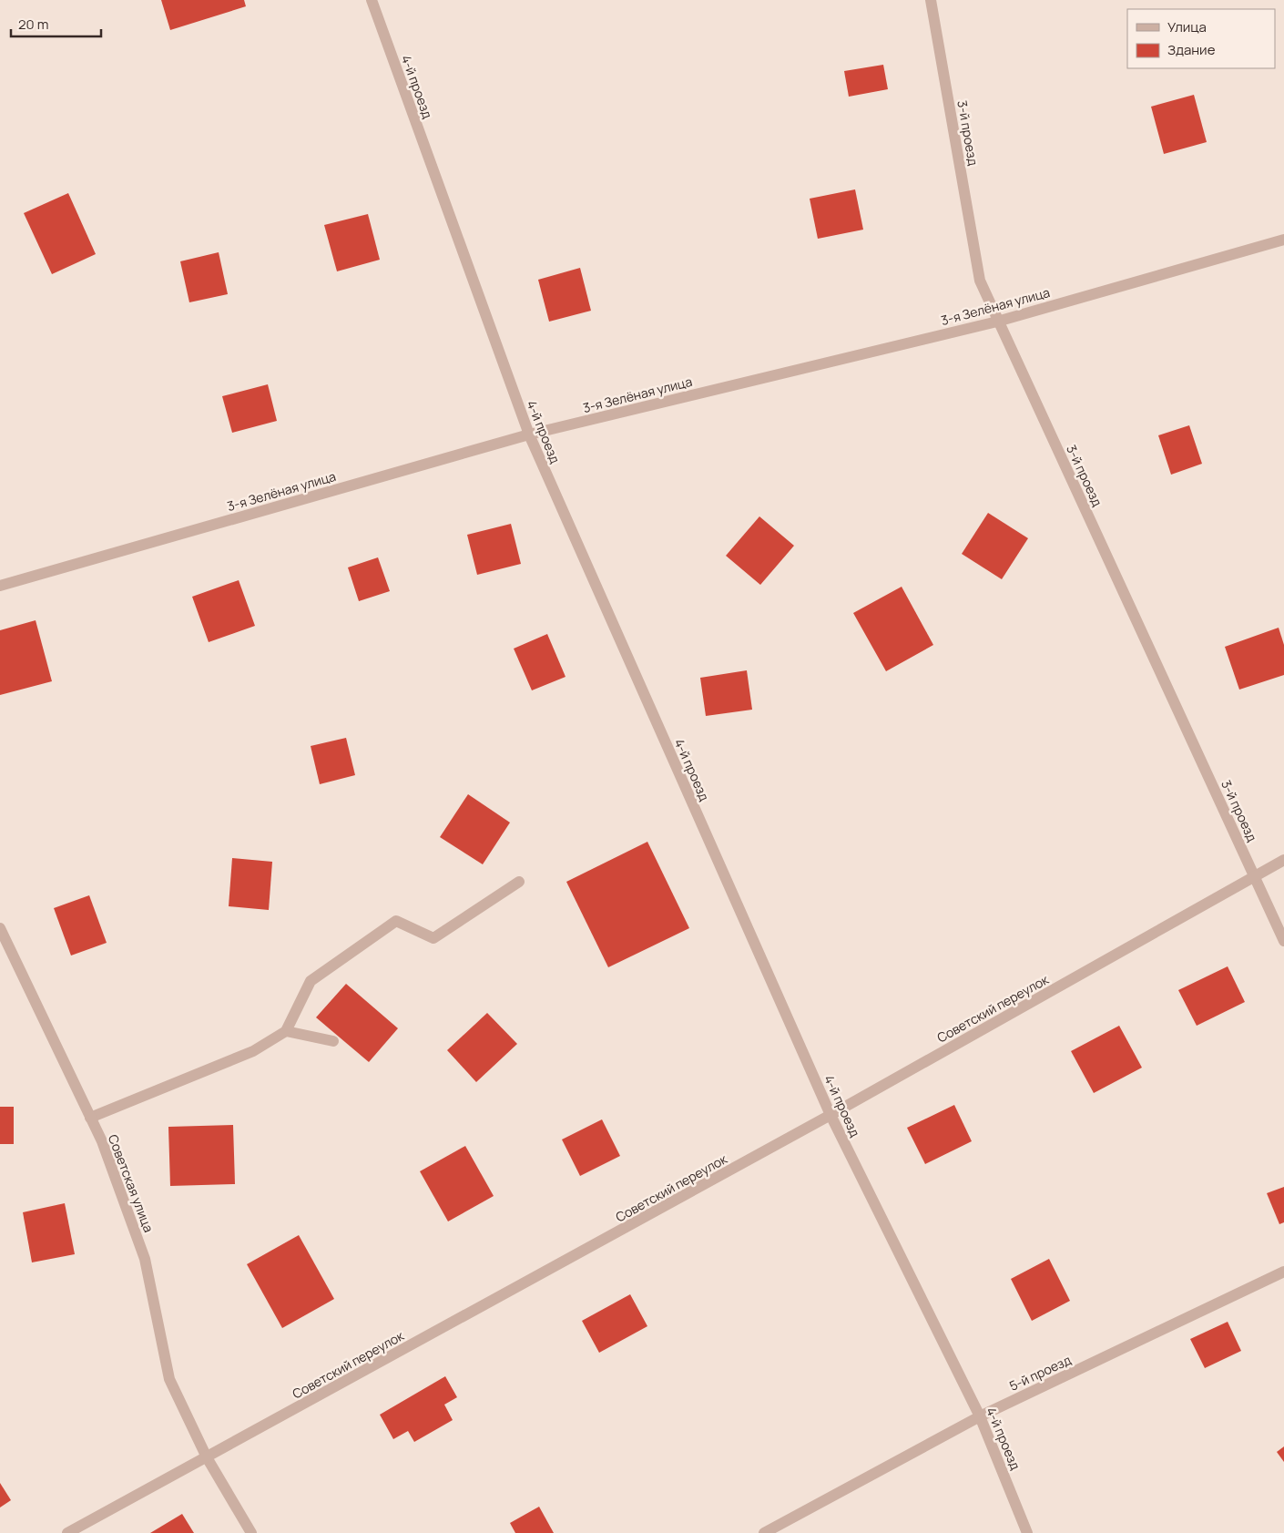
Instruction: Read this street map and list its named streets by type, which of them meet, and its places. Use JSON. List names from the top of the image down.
{
  "streets": {
    "street": [
      "4-й проезд",
      "3-й проезд",
      "3-я Зелёная улица",
      "Советский переулок",
      "Советская улица",
      "5-й проезд"
    ]
  },
  "crossings": [
    ["4-й проезд", "3-я Зелёная улица"],
    ["4-й проезд", "Советский переулок"],
    ["4-й проезд", "5-й проезд"],
    ["3-й проезд", "3-я Зелёная улица"],
    ["3-й проезд", "Советский переулок"],
    ["Советский переулок", "Советская улица"]
  ],
  "legend": ["Улица", "Здание"],
  "scale_bar": "20 m"
}
